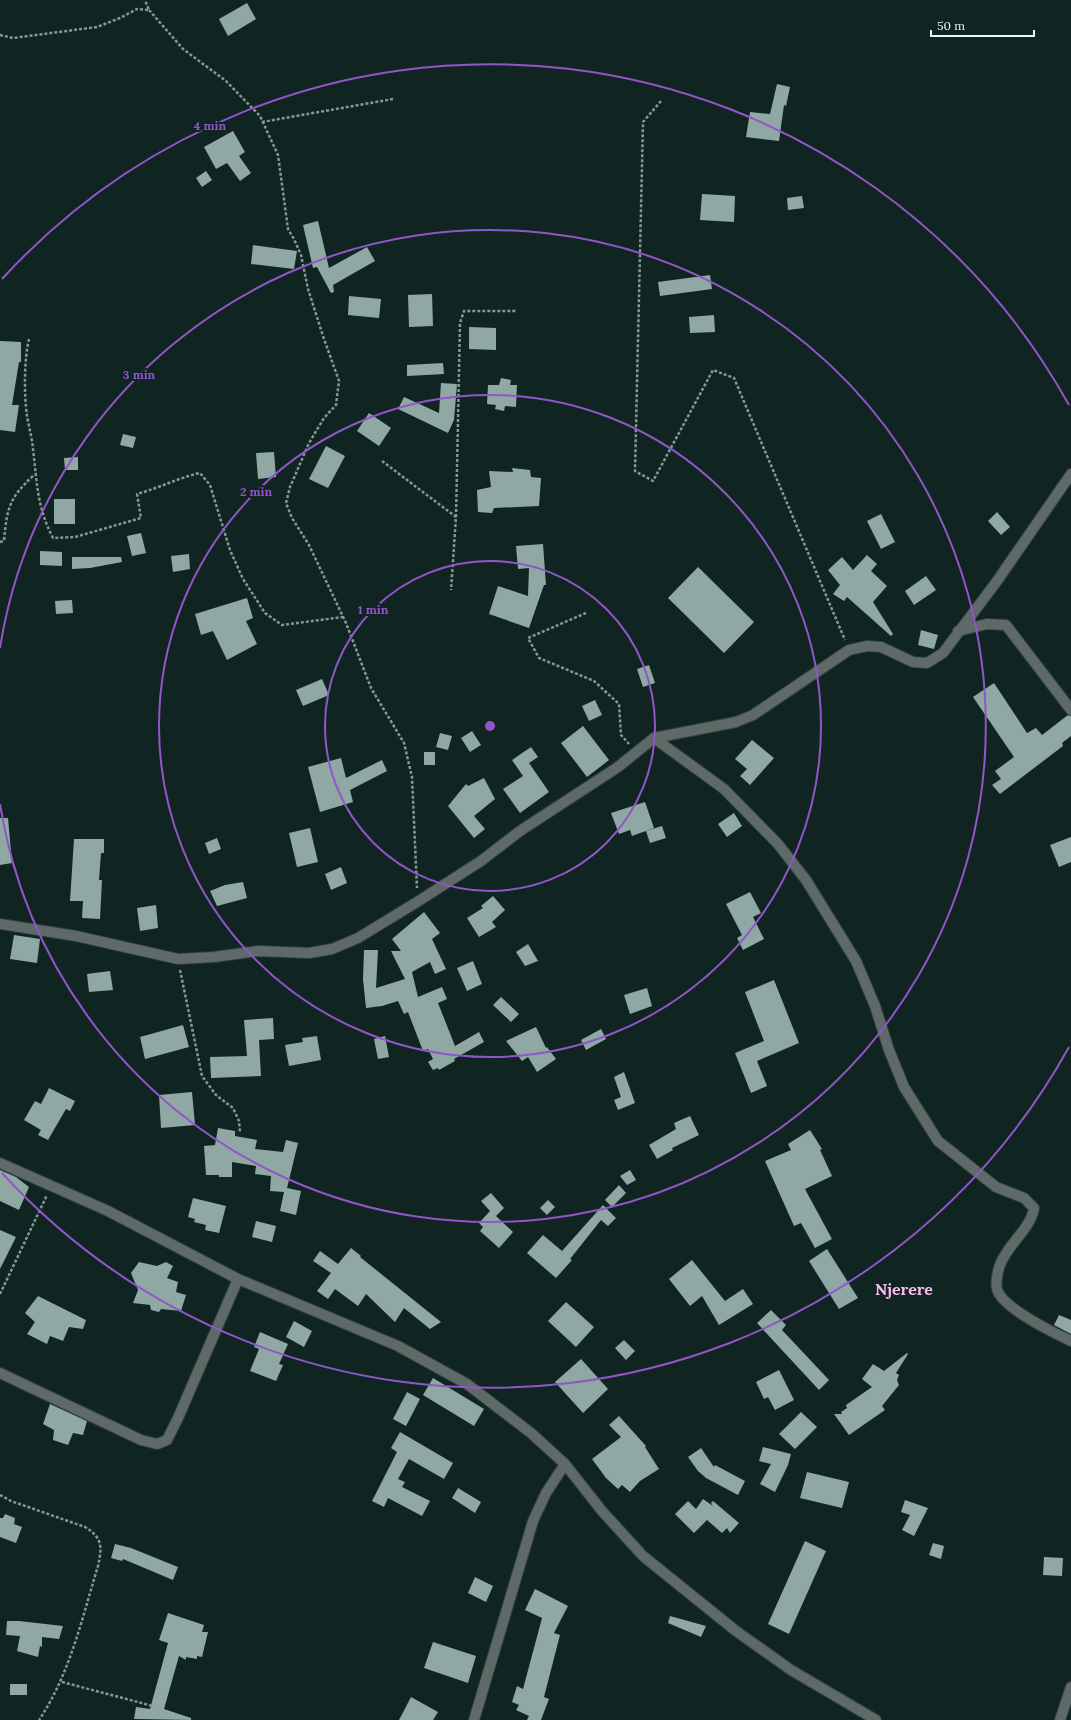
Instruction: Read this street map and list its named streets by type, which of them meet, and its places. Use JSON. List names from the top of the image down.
{
  "districts": ["Njerere"],
  "scale_bar": "50 m",
  "rings": [
    "4 min",
    "3 min",
    "2 min",
    "1 min"
  ]
}
